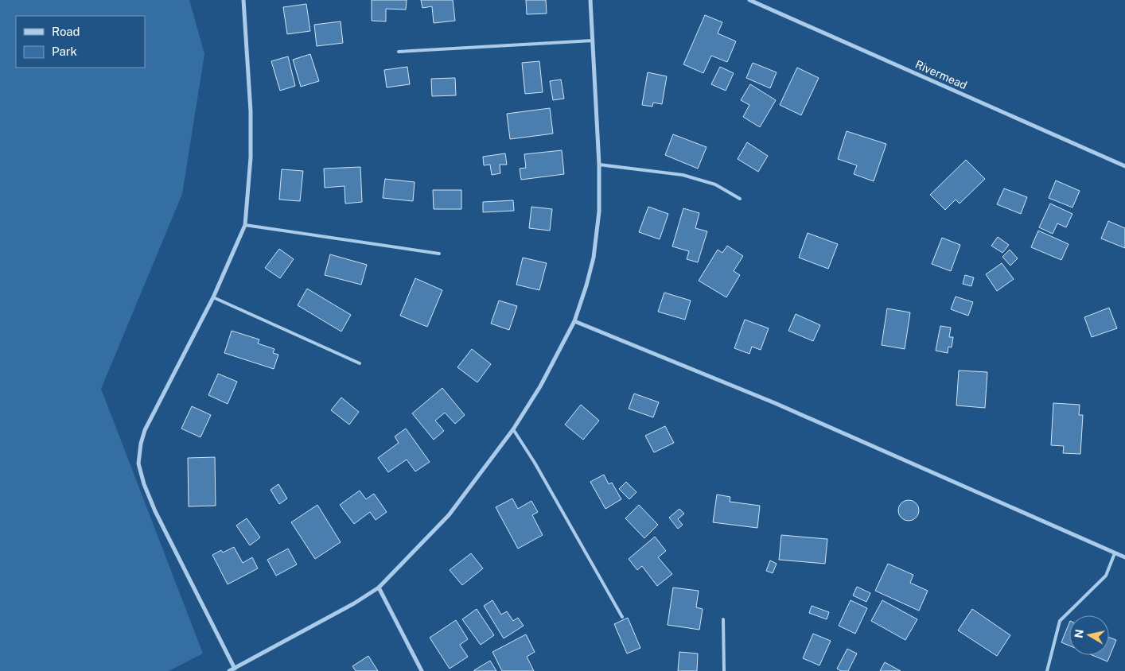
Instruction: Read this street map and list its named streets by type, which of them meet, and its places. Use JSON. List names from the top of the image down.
{
  "streets": {
    "street": ["Rivermead"]
  },
  "legend": ["Road", "Park"],
  "north": "left"
}
